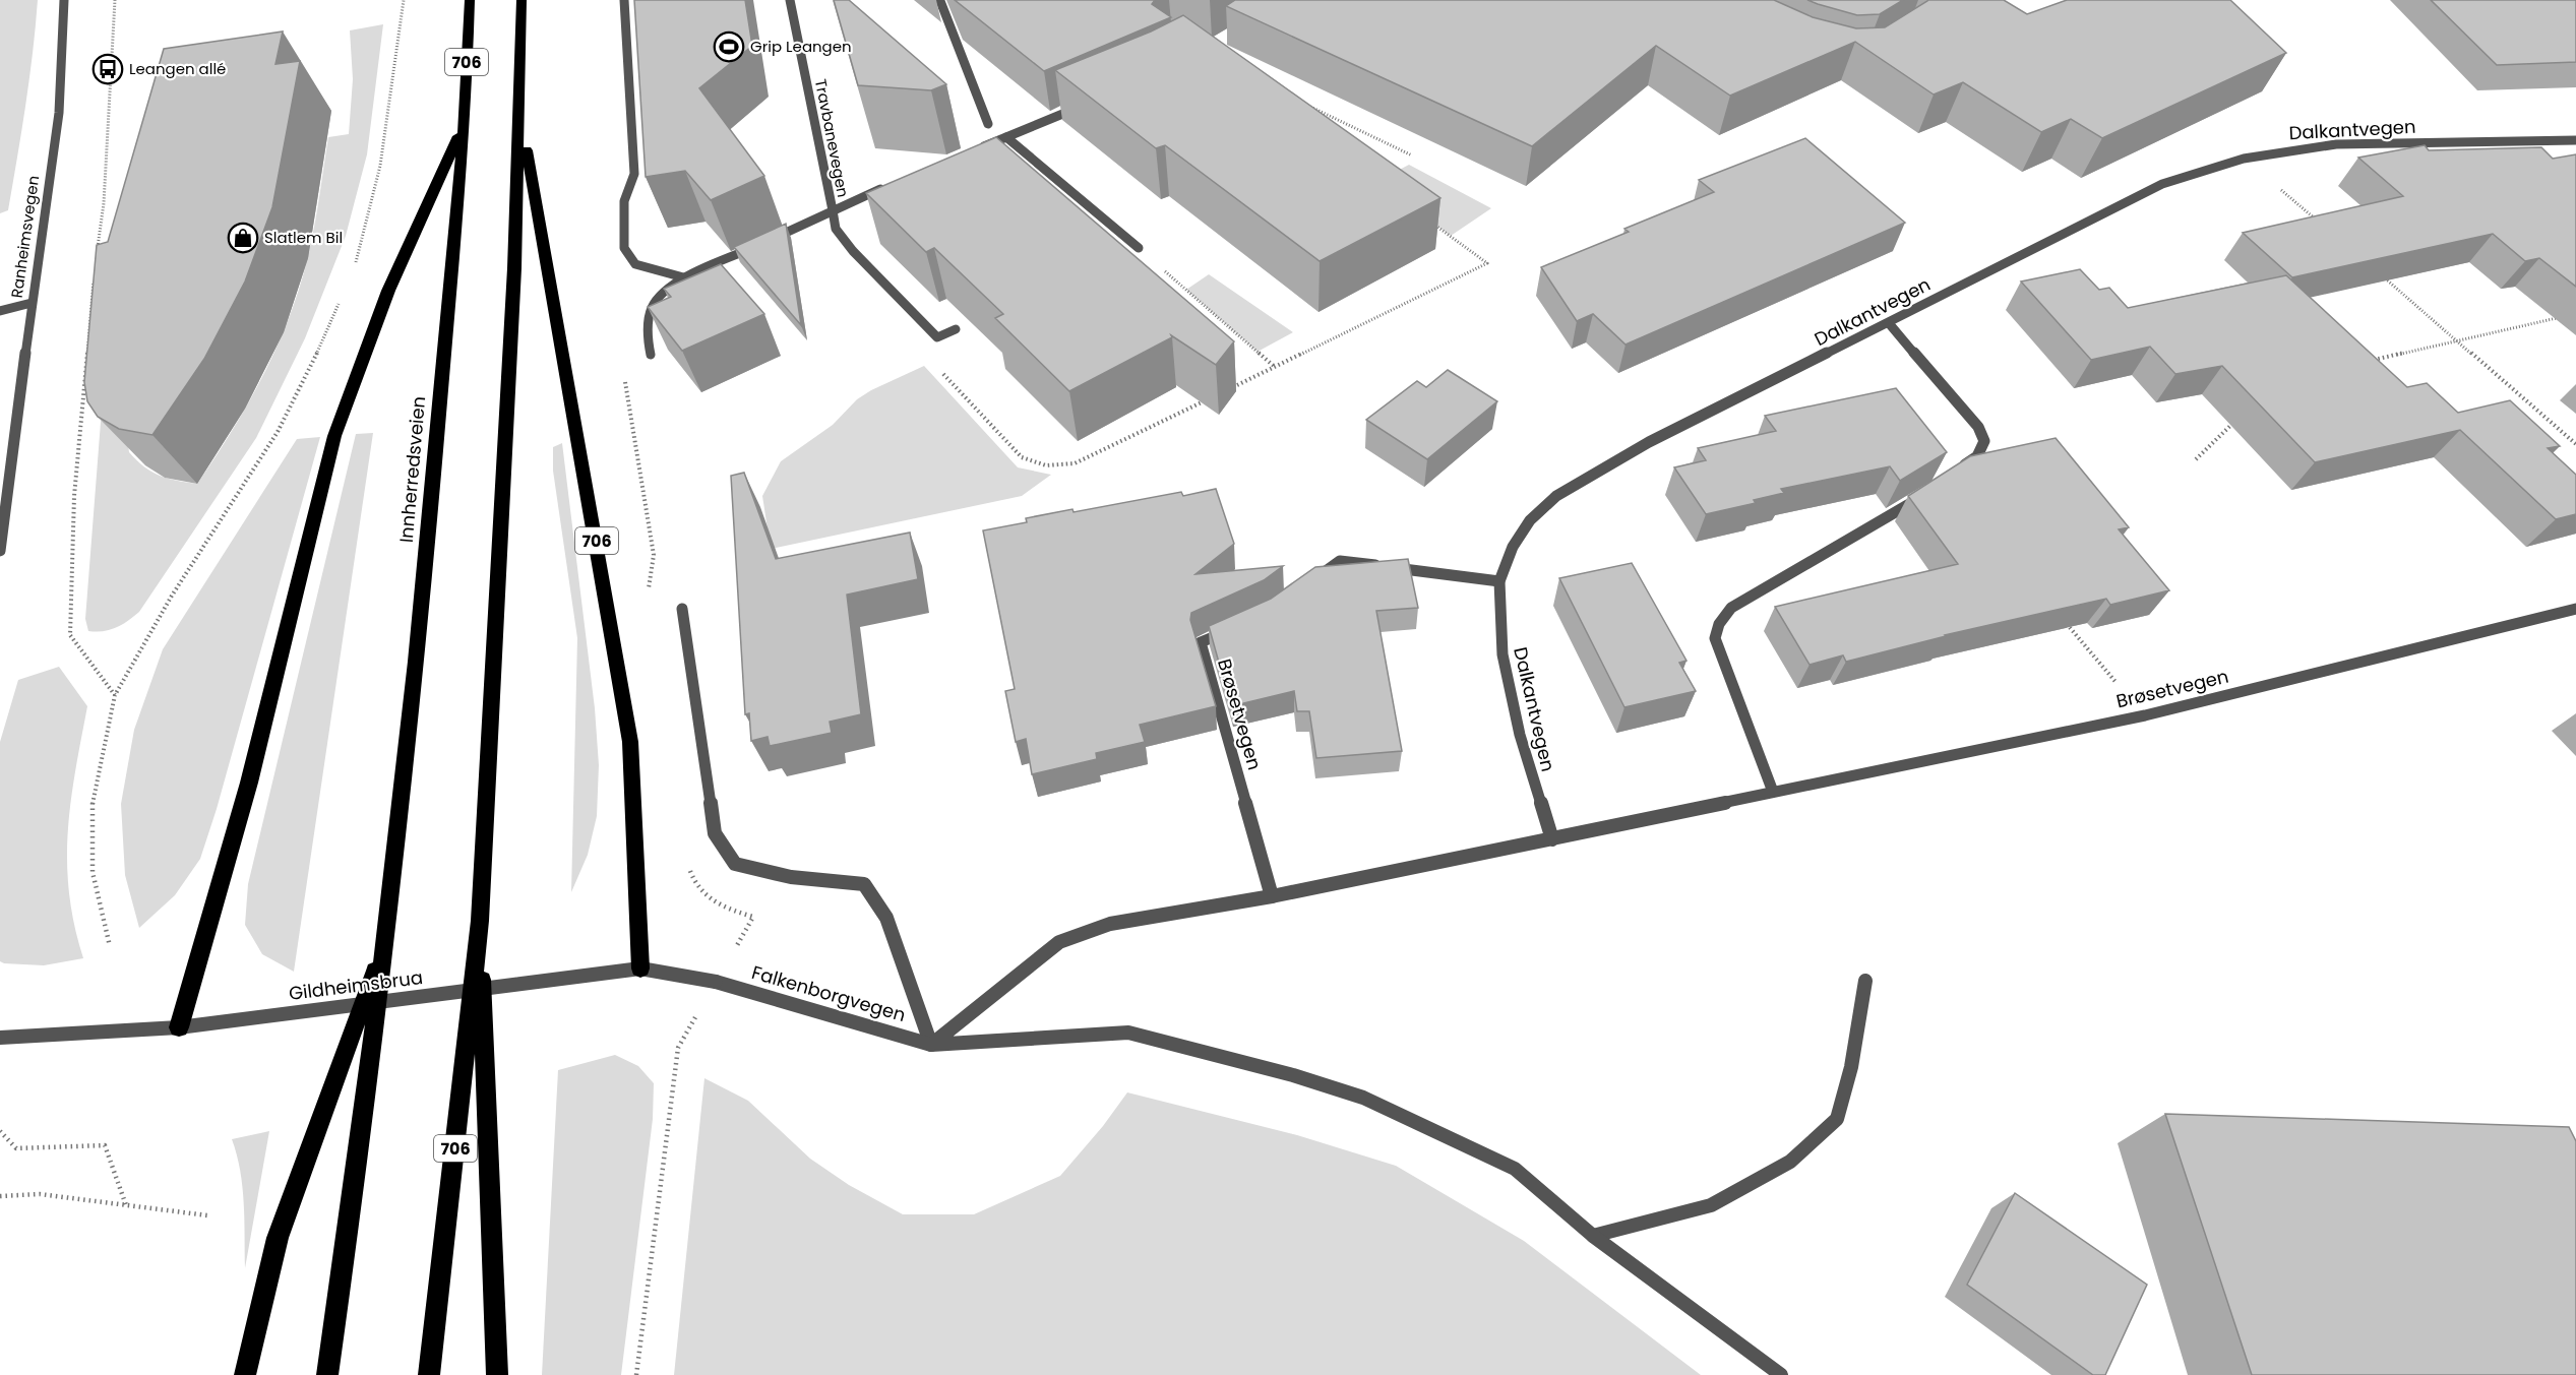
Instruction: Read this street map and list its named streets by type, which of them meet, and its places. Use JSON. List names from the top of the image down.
{
  "streets": {
    "highway": ["706", "Innherredsveien"],
    "street": [
      "Dalkantvegen",
      "Travbanevegen",
      "Ranheimsvegen",
      "Brøsetvegen",
      "Gildheimsbrua",
      "Falkenborgvegen"
    ]
  },
  "crossings": [
    ["706", "Innherredsveien"],
    ["706", "Gildheimsbrua"],
    ["Dalkantvegen", "Brøsetvegen"],
    ["Brøsetvegen", "Falkenborgvegen"],
    ["Gildheimsbrua", "Falkenborgvegen"]
  ],
  "places": {
    "sports": ["Grip Leangen"],
    "bus stop": ["Leangen allé"],
    "shop": ["Slatlem Bil"]
  }
}
